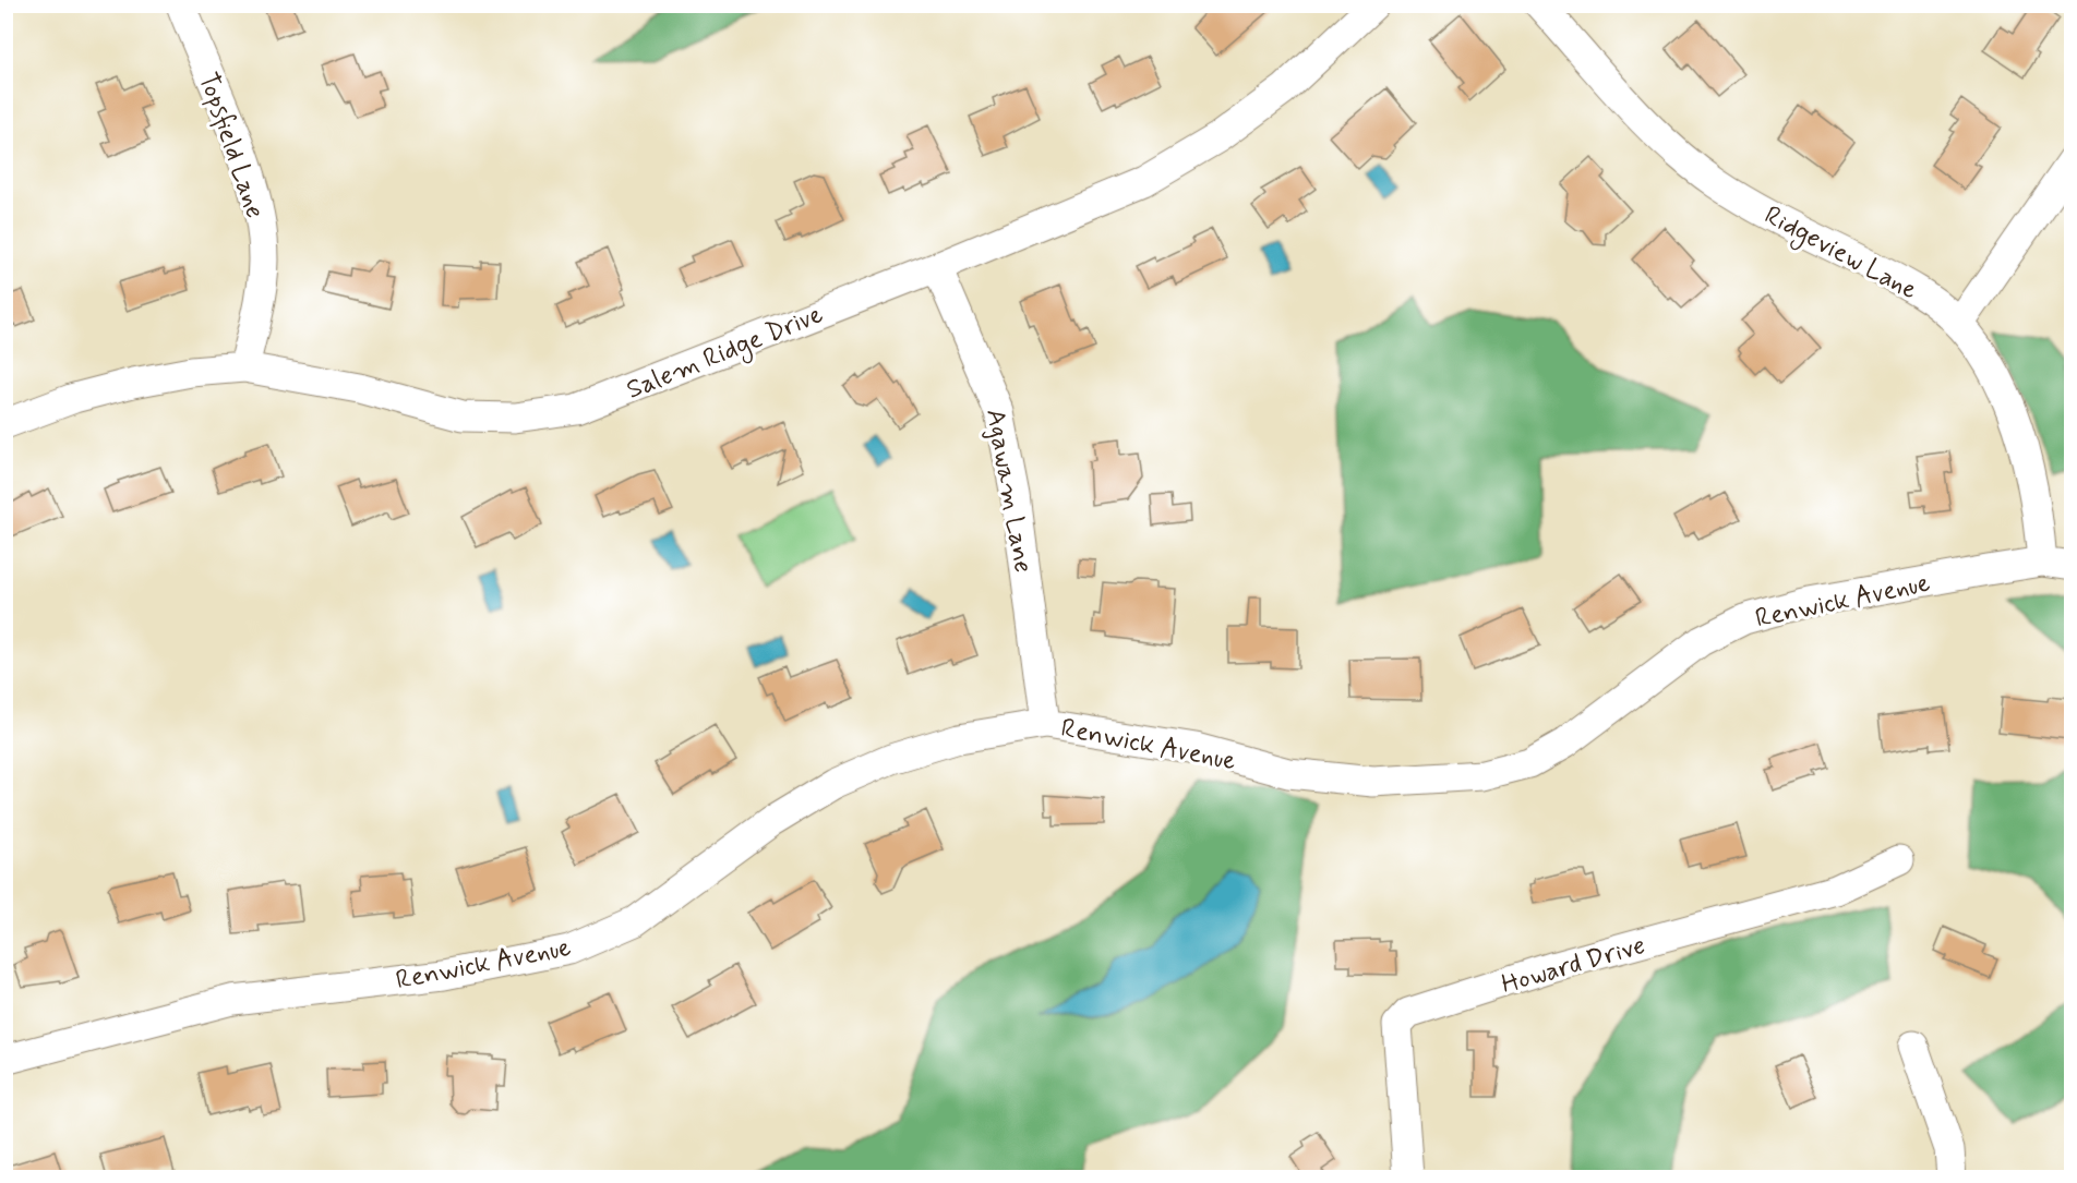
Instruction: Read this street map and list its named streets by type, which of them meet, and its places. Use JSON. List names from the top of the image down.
{
  "streets": {
    "street": [
      "Topsfield Lane",
      "Ridgeview Lane",
      "Salem Ridge Drive",
      "Agawam Lane",
      "Renwick Avenue",
      "Howard Drive"
    ]
  },
  "crossings": [
    ["Topsfield Lane", "Salem Ridge Drive"],
    ["Ridgeview Lane", "Renwick Avenue"],
    ["Salem Ridge Drive", "Agawam Lane"],
    ["Agawam Lane", "Renwick Avenue"]
  ]
}
